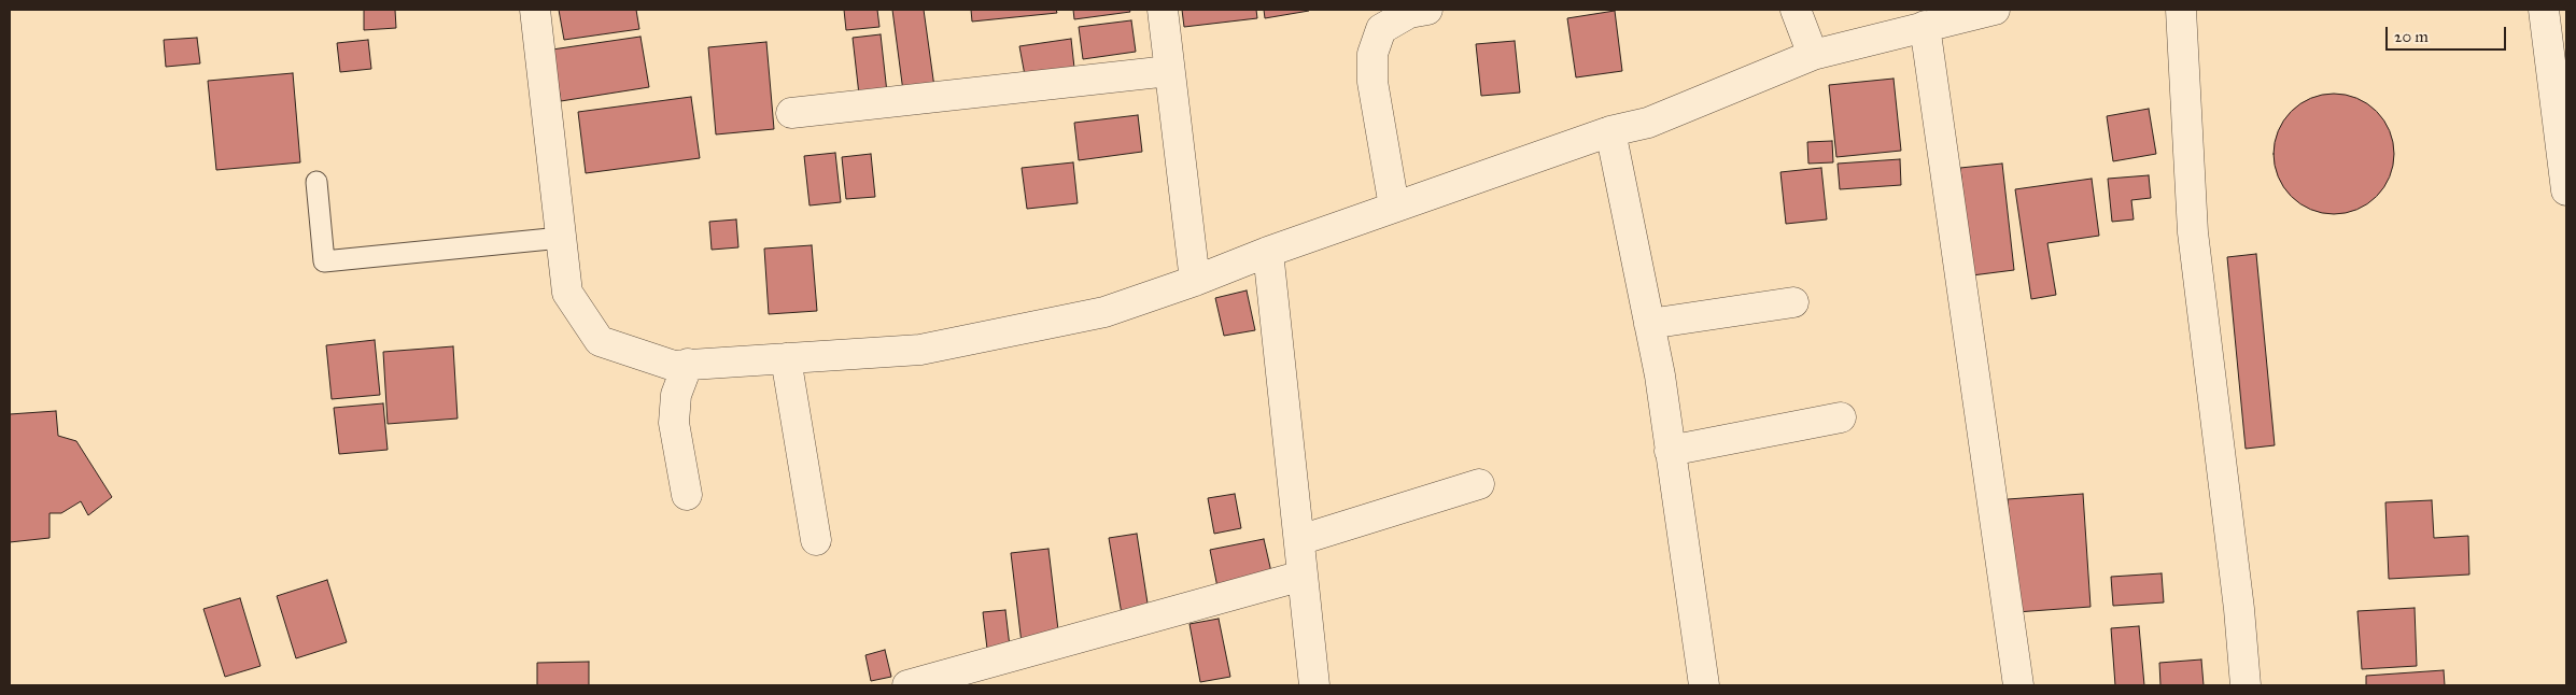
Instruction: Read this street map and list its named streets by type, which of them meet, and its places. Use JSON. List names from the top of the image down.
{
  "scale_bar": "20 m"
}
